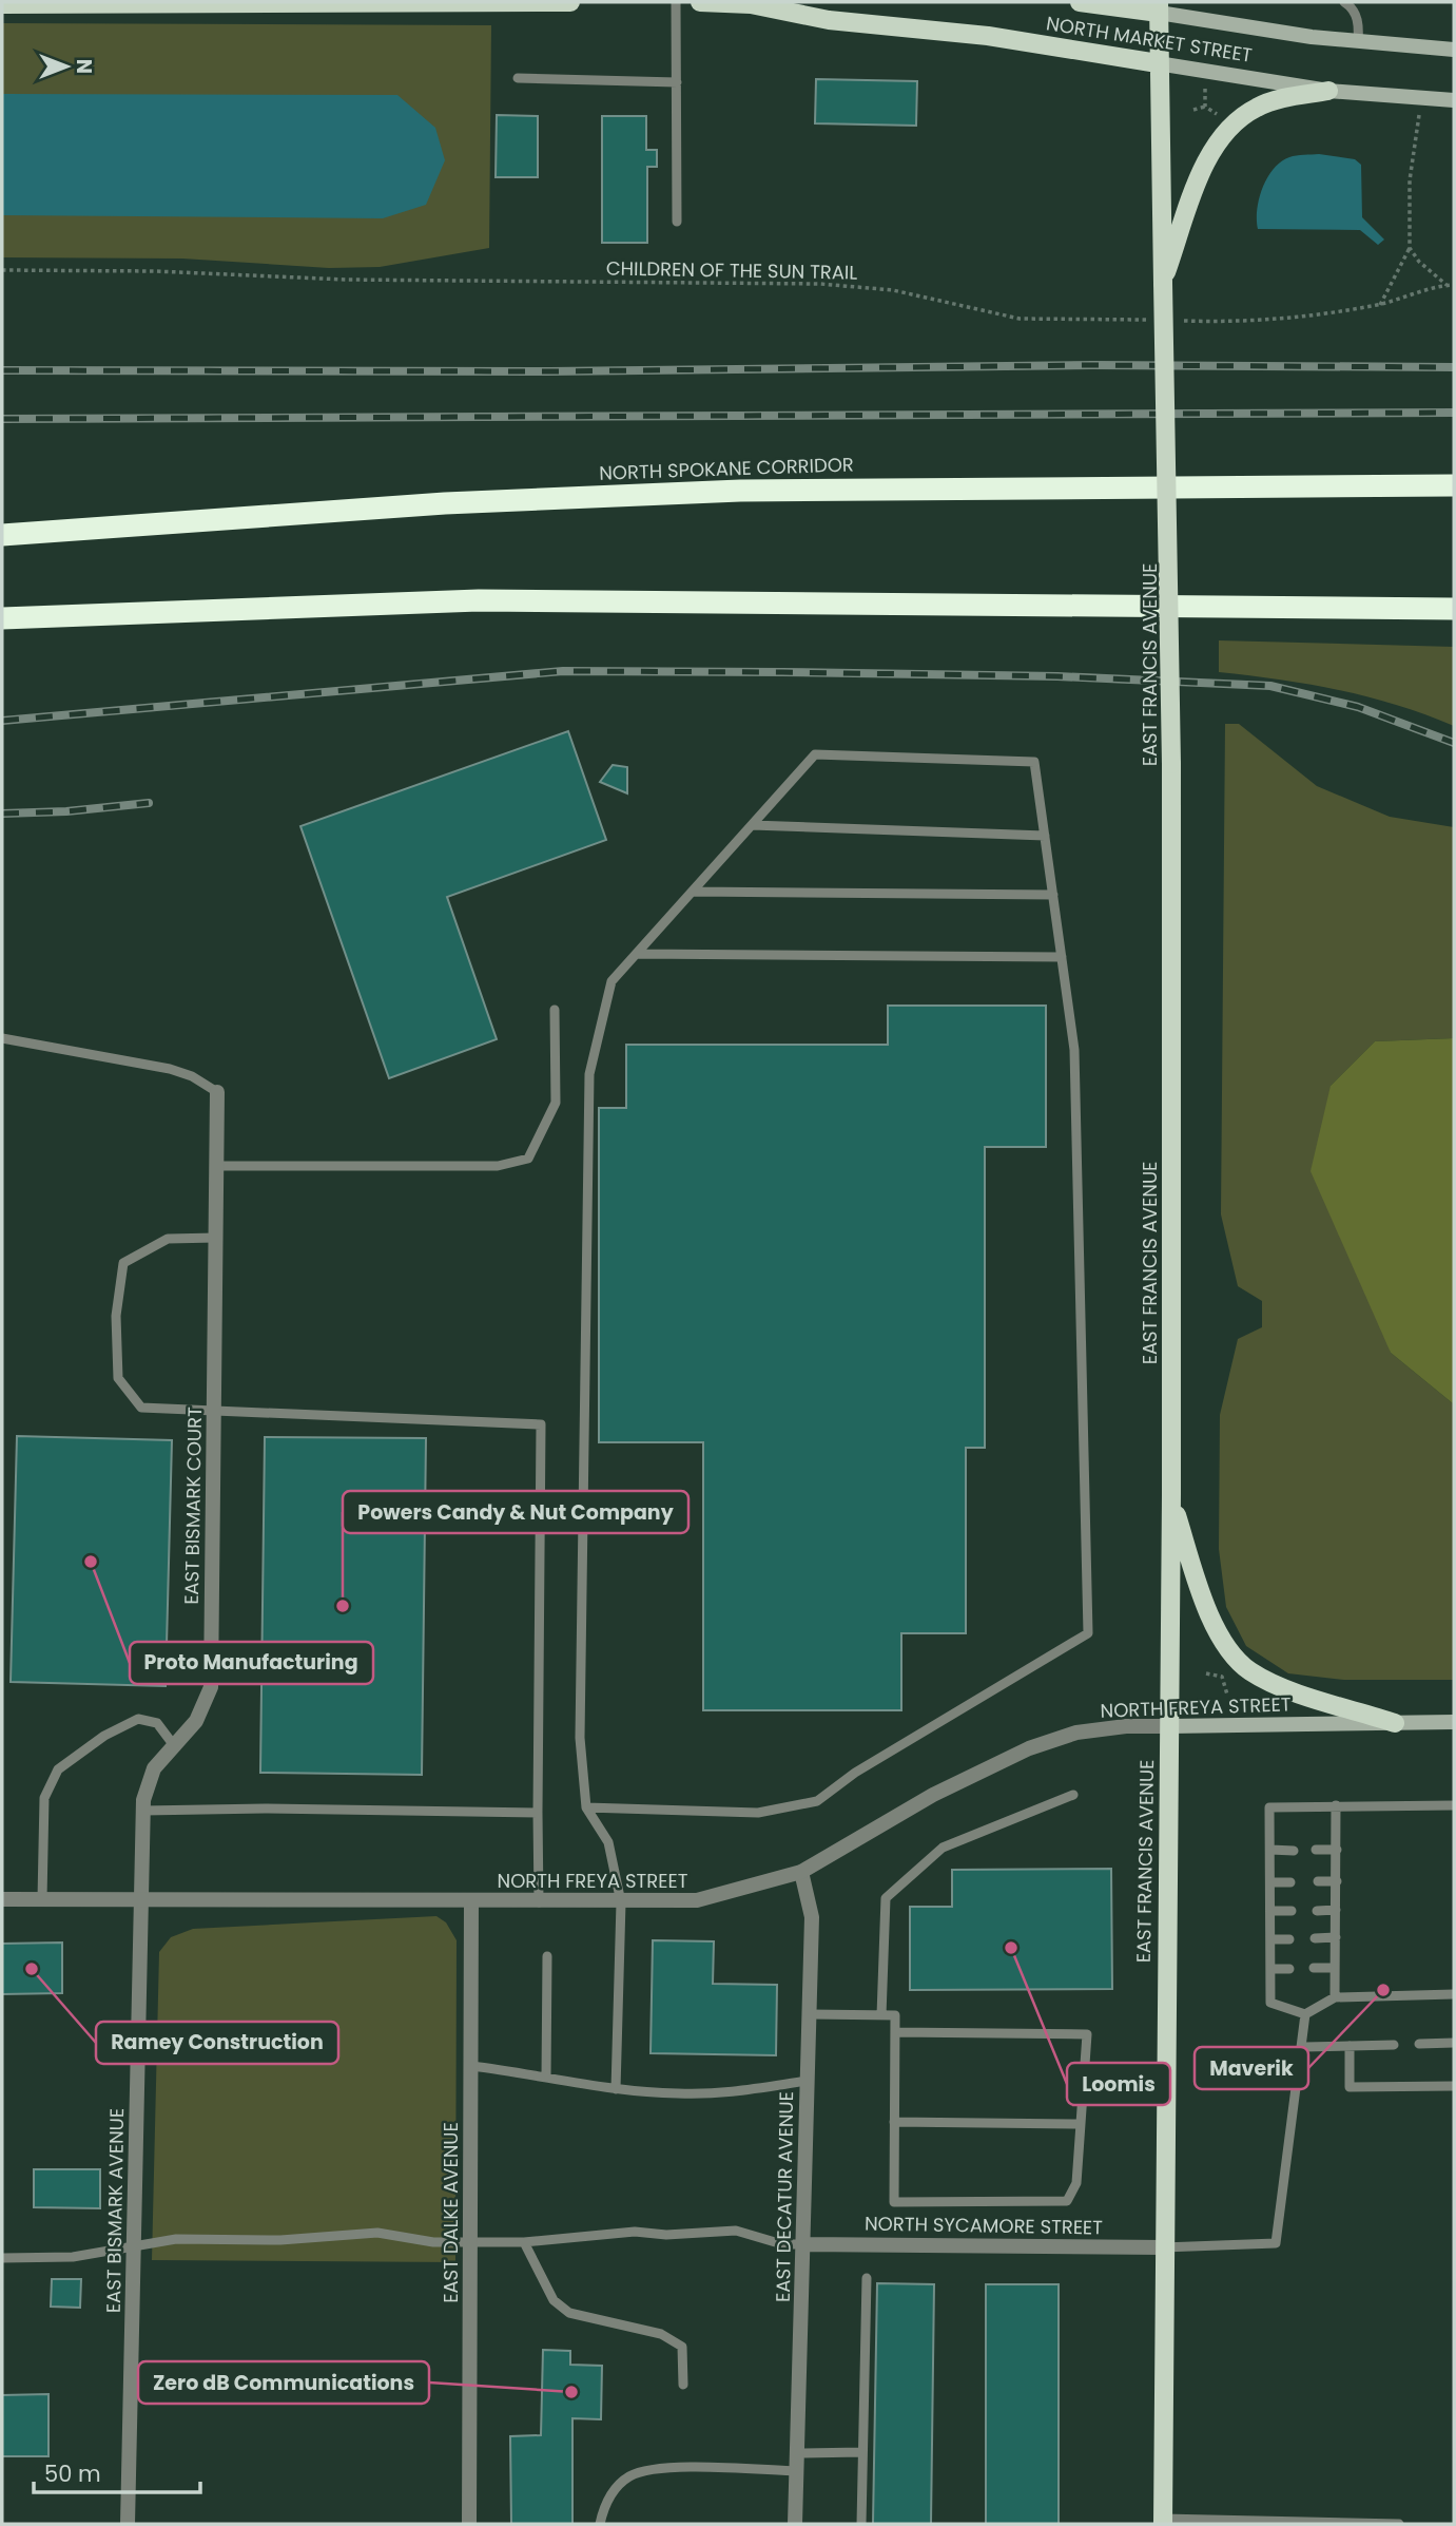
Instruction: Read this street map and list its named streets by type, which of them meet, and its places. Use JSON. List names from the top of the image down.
{
  "streets": {
    "highway": ["NORTH SPOKANE CORRIDOR"],
    "main road": ["NORTH MARKET STREET", "EAST FRANCIS AVENUE", "NORTH FREYA STREET"],
    "street": [
      "EAST BISMARK COURT",
      "EAST DECATUR AVENUE",
      "EAST BISMARK AVENUE",
      "EAST DALKE AVENUE",
      "NORTH SYCAMORE STREET"
    ],
    "path": ["CHILDREN OF THE SUN TRAIL"]
  },
  "crossings": [
    ["NORTH MARKET STREET", "EAST FRANCIS AVENUE"],
    ["EAST FRANCIS AVENUE", "NORTH FREYA STREET"],
    ["EAST FRANCIS AVENUE", "NORTH SYCAMORE STREET"],
    ["EAST BISMARK COURT", "NORTH FREYA STREET"],
    ["EAST BISMARK COURT", "EAST BISMARK AVENUE"],
    ["NORTH FREYA STREET", "EAST DECATUR AVENUE"],
    ["NORTH FREYA STREET", "EAST BISMARK AVENUE"],
    ["NORTH FREYA STREET", "EAST DALKE AVENUE"],
    ["EAST DECATUR AVENUE", "NORTH SYCAMORE STREET"]
  ],
  "places": [
    "Proto Manufacturing",
    "Powers Candy & Nut Company",
    "Loomis",
    "Ramey Construction",
    "Maverik",
    "Zero dB Communications"
  ],
  "scale_bar": "50 m",
  "north": "right"
}
